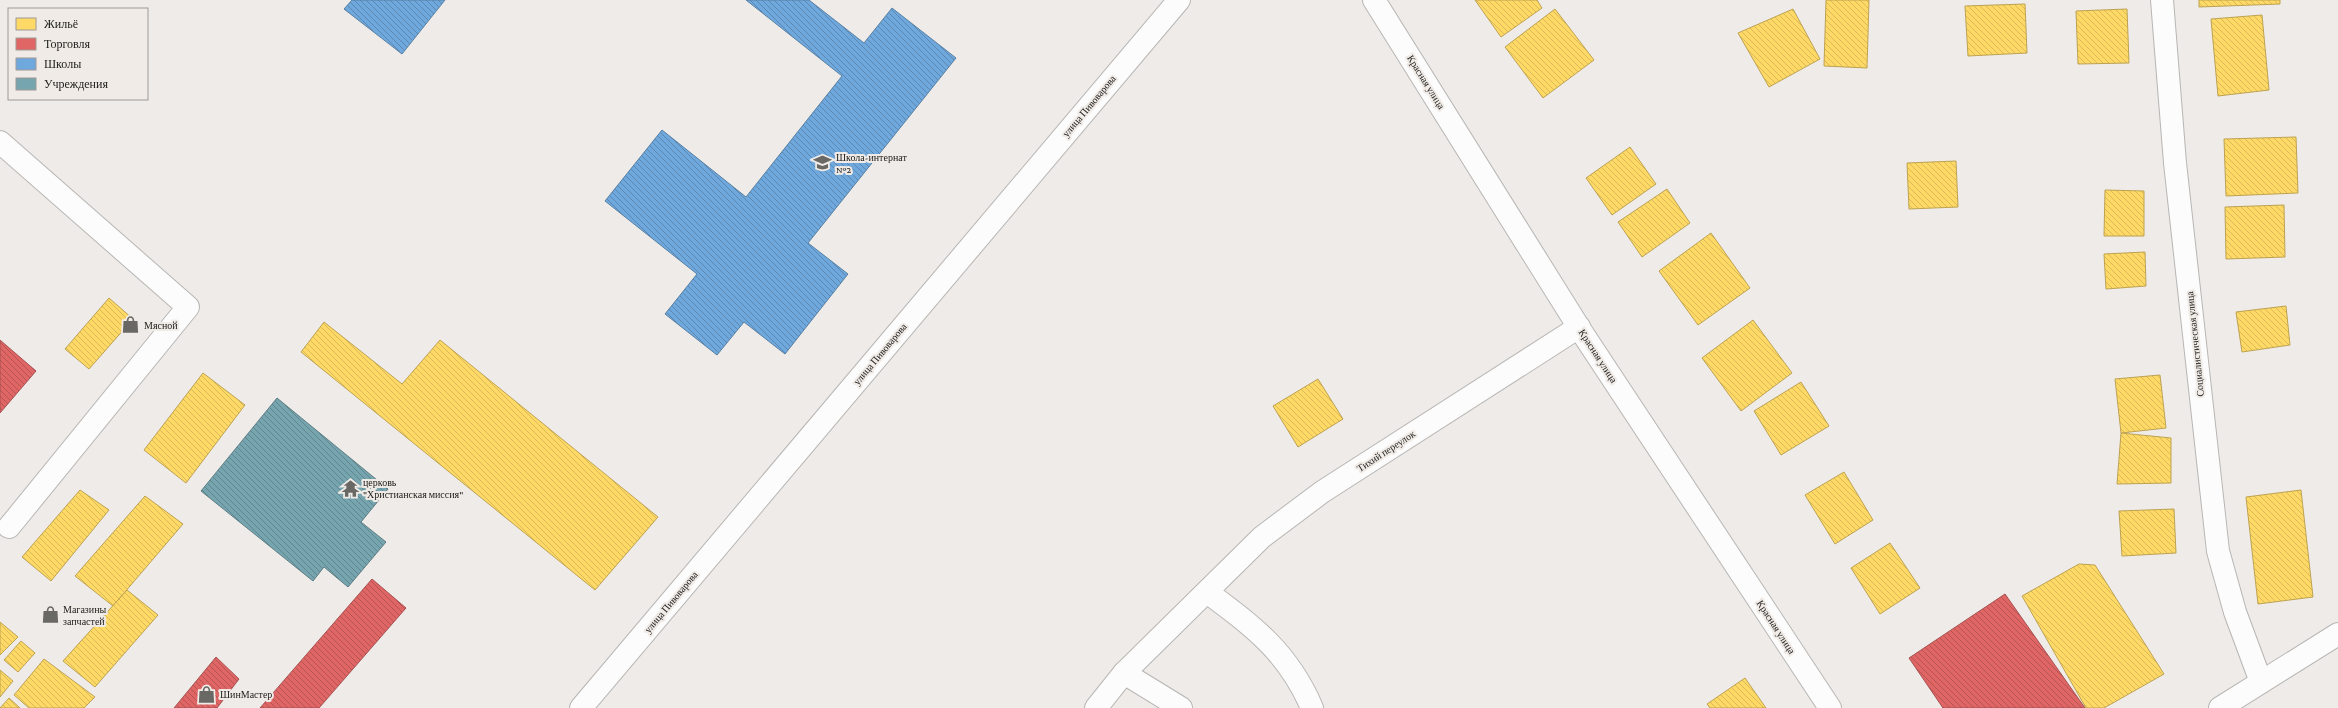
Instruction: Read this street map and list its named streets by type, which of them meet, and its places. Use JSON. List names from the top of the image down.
{
  "streets": {
    "street": [
      "Красная улица",
      "улица Пивоварова",
      "Социалистическая улица",
      "Тихий переулок"
    ]
  },
  "crossings": [
    ["Красная улица", "Тихий переулок"]
  ],
  "places": {
    "school or university": ["Школа-интернат №2"],
    "shop": ["Мясной", "Магазины запчастей", "ШинМастер"],
    "temple": ["церковь \"Христианская миссия\""]
  },
  "legend": [
    "Жильё",
    "Торговля",
    "Школы",
    "Учреждения"
  ]
}
